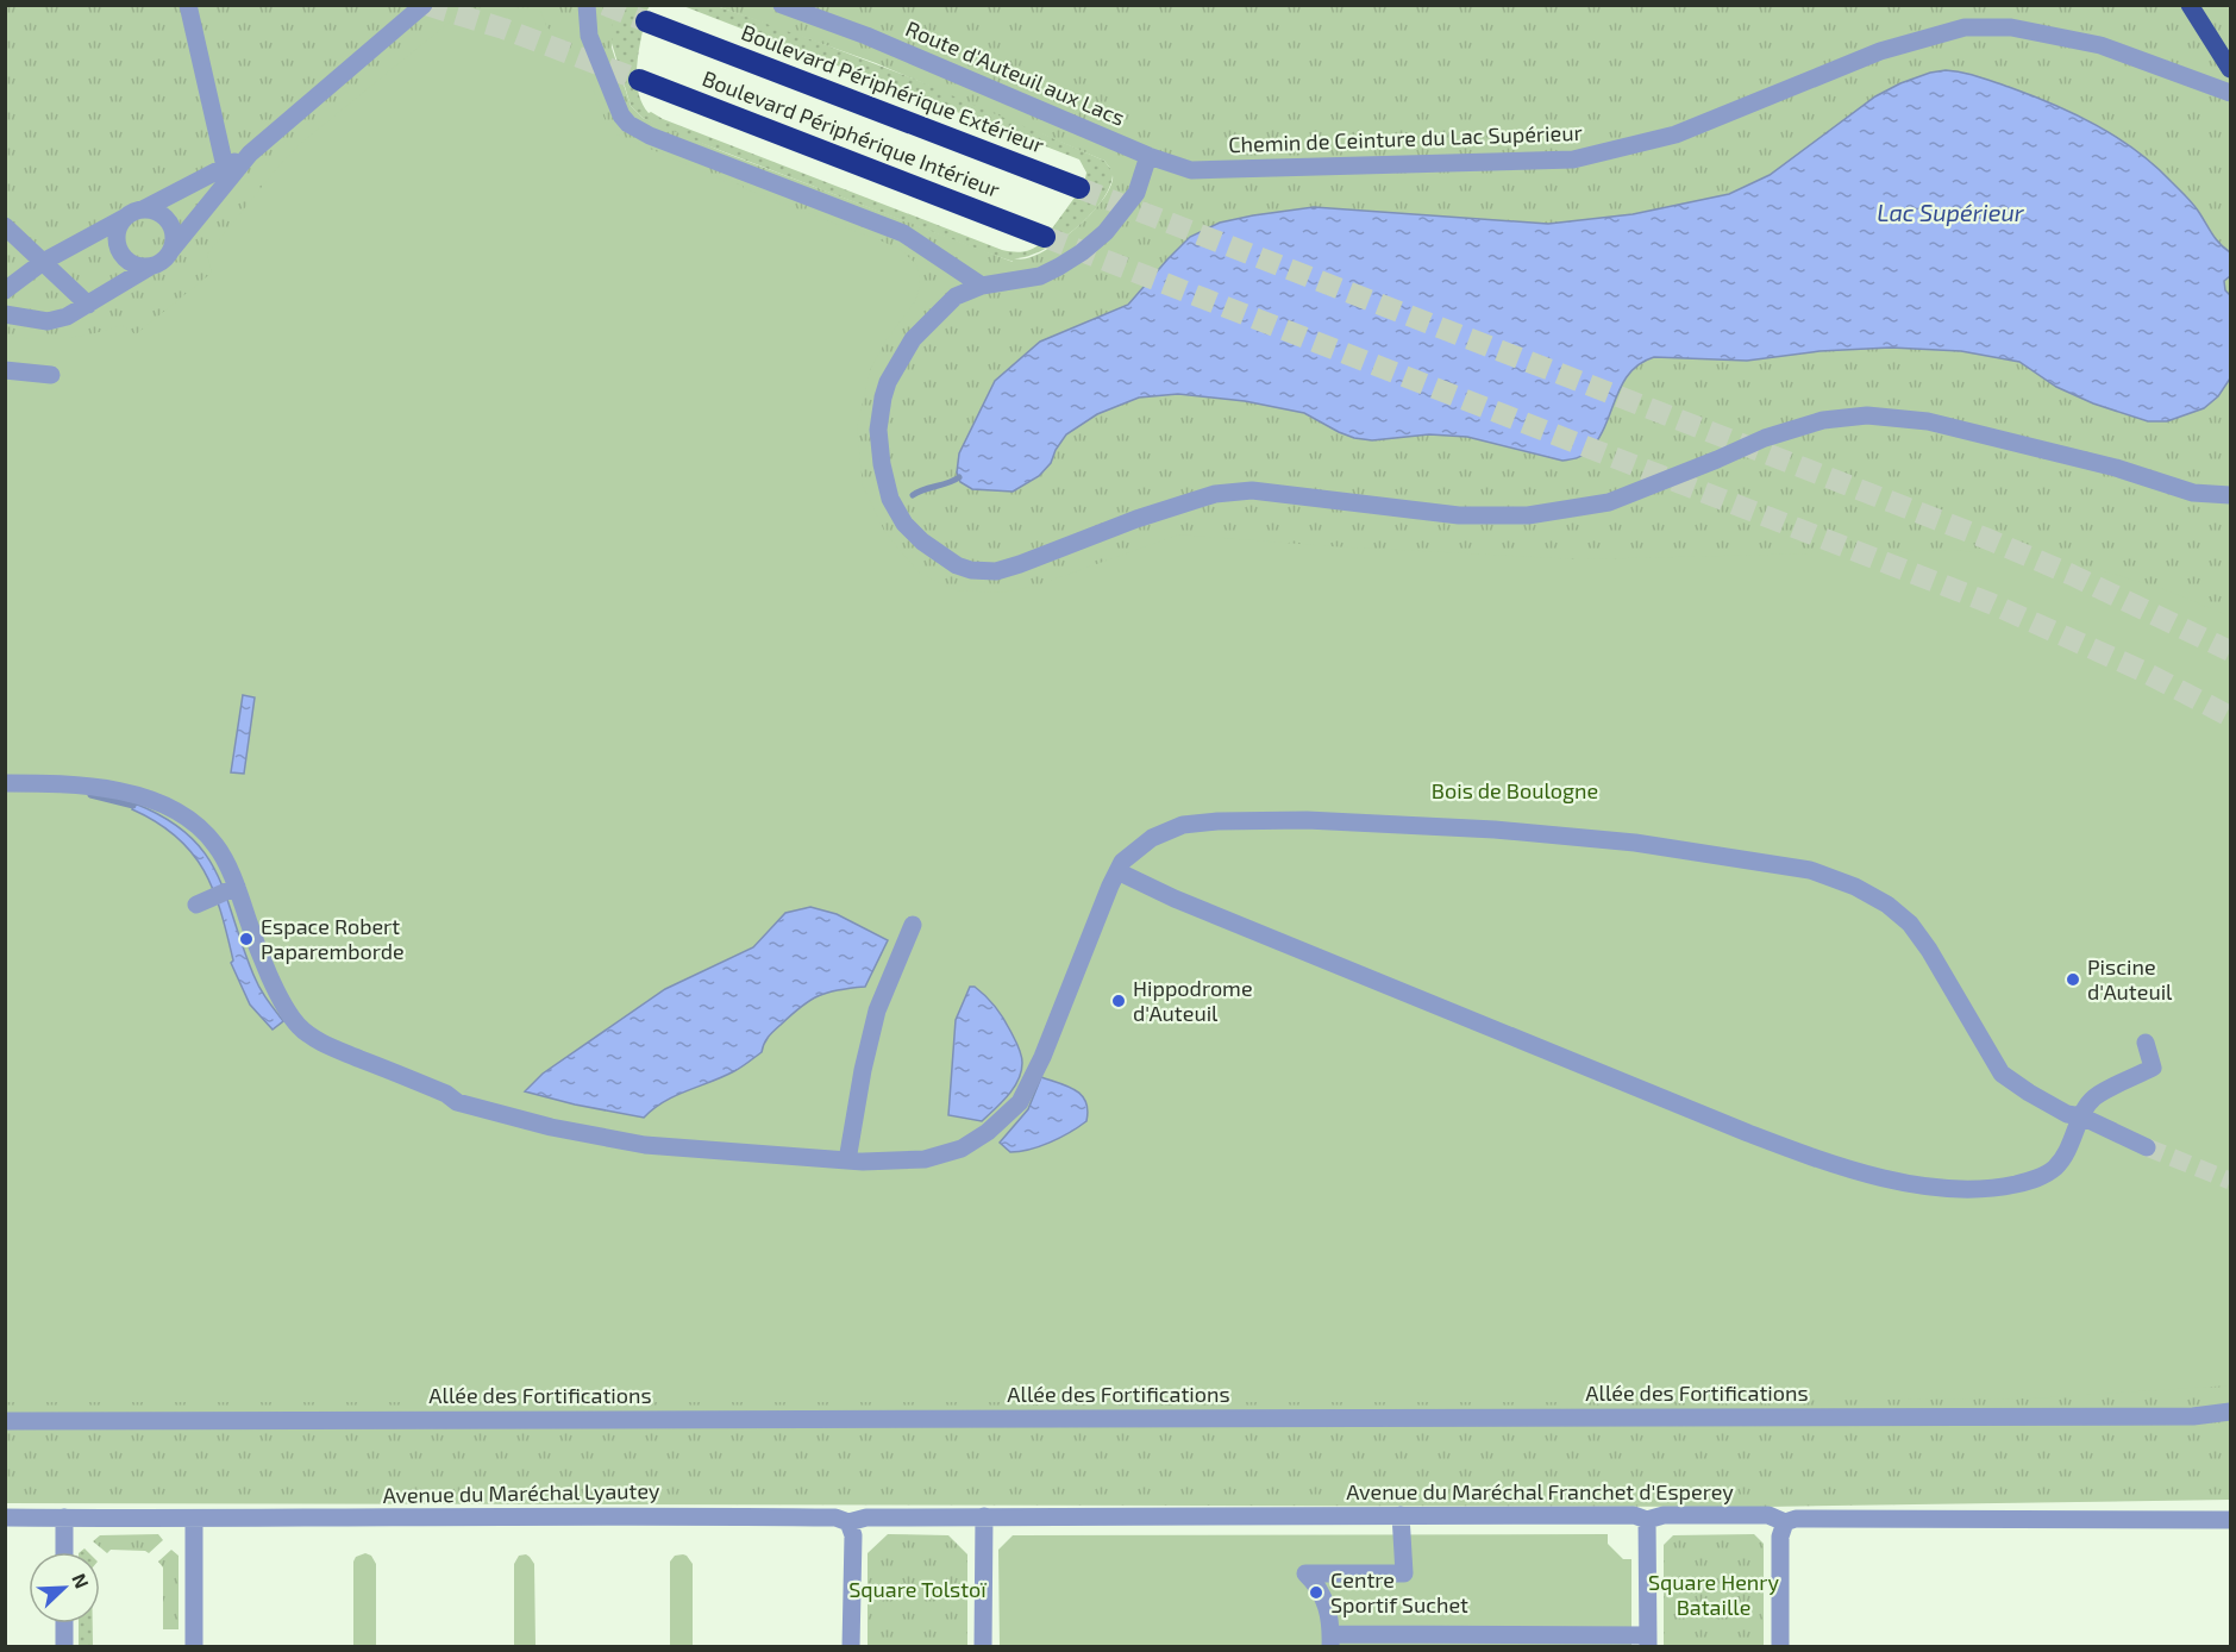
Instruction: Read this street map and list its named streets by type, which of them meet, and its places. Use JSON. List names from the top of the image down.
{
  "streets": {
    "highway": ["Boulevard Périphérique Extérieur", "Boulevard Périphérique Intérieur"],
    "street": [
      "Route d'Auteuil aux Lacs",
      "Chemin de Ceinture du Lac Supérieur",
      "Allée des Fortifications",
      "Avenue du Maréchal Franchet d'Esperey",
      "Avenue du Maréchal Lyautey"
    ]
  },
  "crossings": [
    ["Route d'Auteuil aux Lacs", "Chemin de Ceinture du Lac Supérieur"],
    ["Avenue du Maréchal Franchet d'Esperey", "Avenue du Maréchal Lyautey"]
  ],
  "water": ["Lac Supérieur"],
  "parks": ["Bois de Boulogne", "Square Henry Bataille", "Square Tolstoï"],
  "places": [
    "Espace Robert Paparemborde",
    "Piscine d'Auteuil",
    "Hippodrome d'Auteuil",
    "Centre Sportif Suchet"
  ],
  "north": "top right"
}
